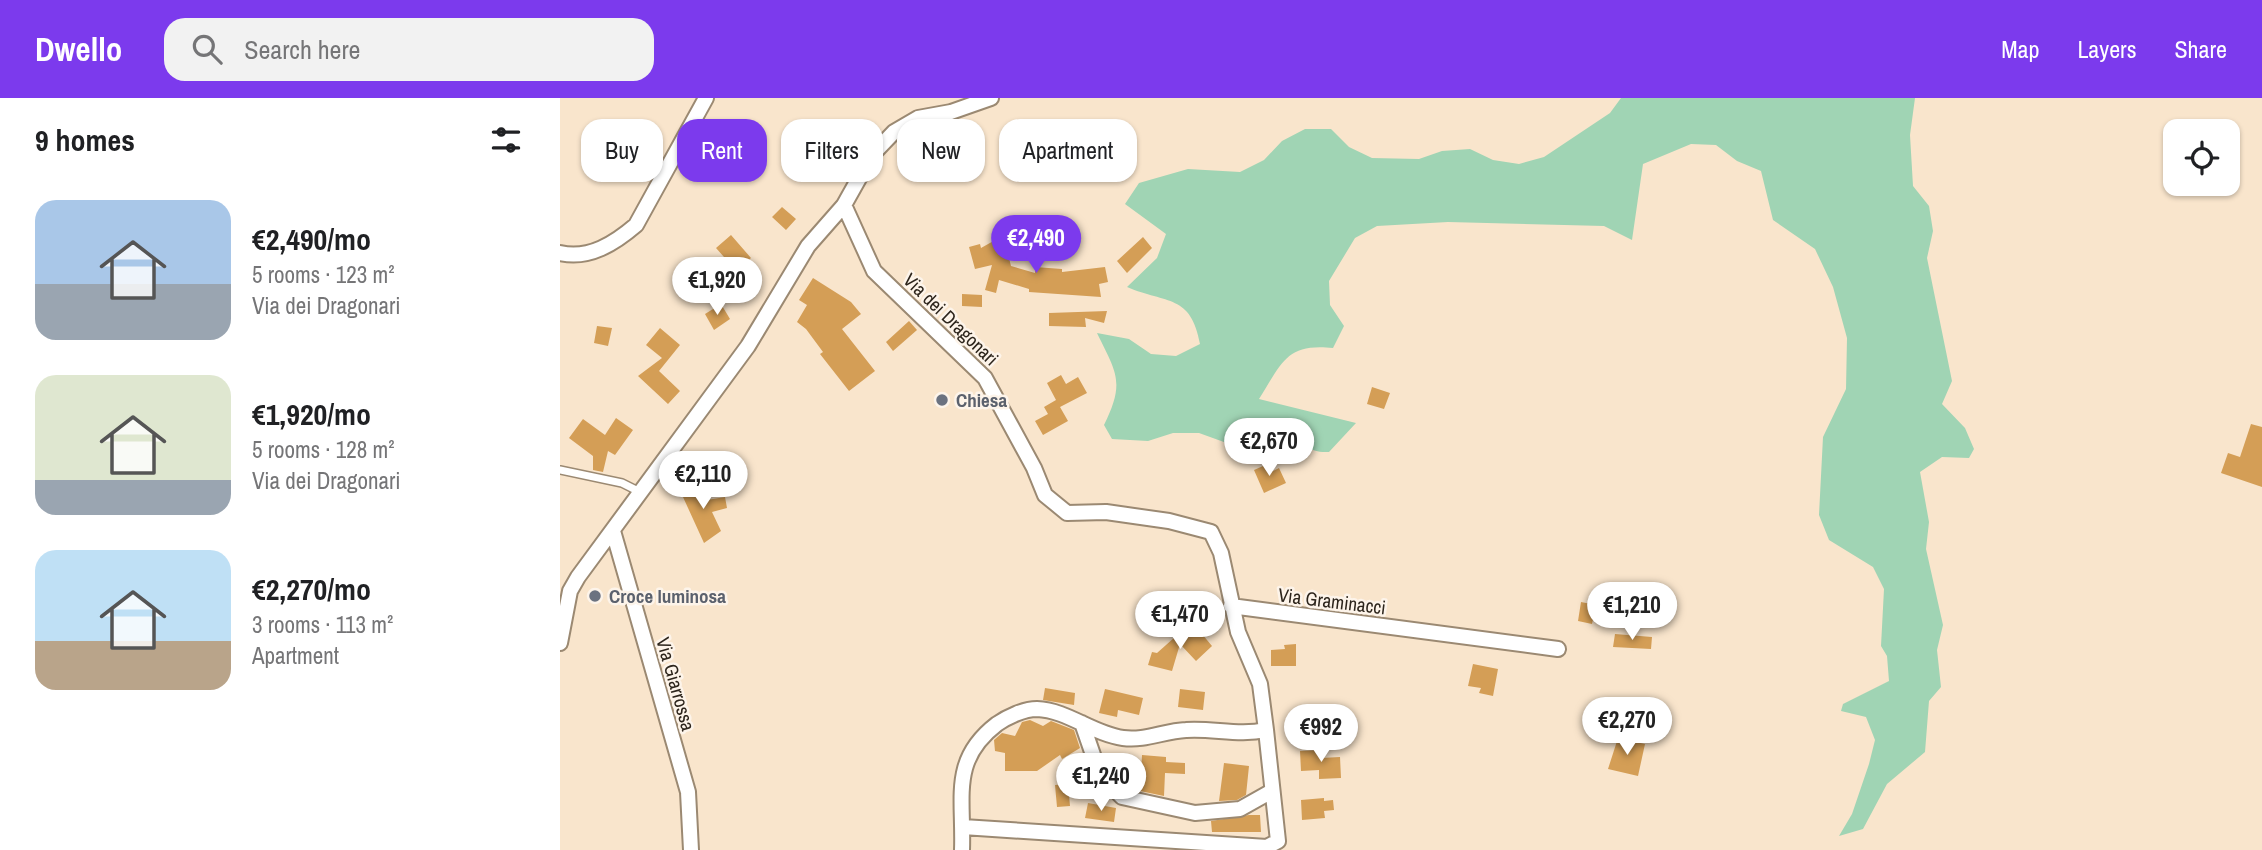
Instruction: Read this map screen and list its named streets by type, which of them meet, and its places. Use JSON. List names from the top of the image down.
{
  "streets": {
    "street": ["Via dei Dragonari", "Via Graminacci", "Via Giarrossa"]
  },
  "crossings": [
    ["Via dei Dragonari", "Via Graminacci"]
  ],
  "places": ["Chiesa", "Croce luminosa"],
  "page": {
    "header": "Dwello",
    "search": "Search here",
    "nav": ["Map", "Layers", "Share"],
    "heading": "9 homes",
    "chip": [
      "Buy",
      "Rent",
      "Filters",
      "New",
      "Apartment"
    ],
    "list": [
      {
        "name": "€2,490/mo",
        "note": "5 rooms · 123 m² · Via dei Dragonari"
      },
      {
        "name": "€1,920/mo",
        "note": "5 rooms · 128 m² · Via dei Dragonari"
      },
      {
        "name": "€2,270/mo",
        "note": "3 rooms · 113 m² · Apartment"
      }
    ],
    "price": [
      "€2,490",
      "€1,920",
      "€2,670",
      "€2,110",
      "€1,210",
      "€1,470",
      "€2,270",
      "€992",
      "€1,240"
    ]
  }
}
